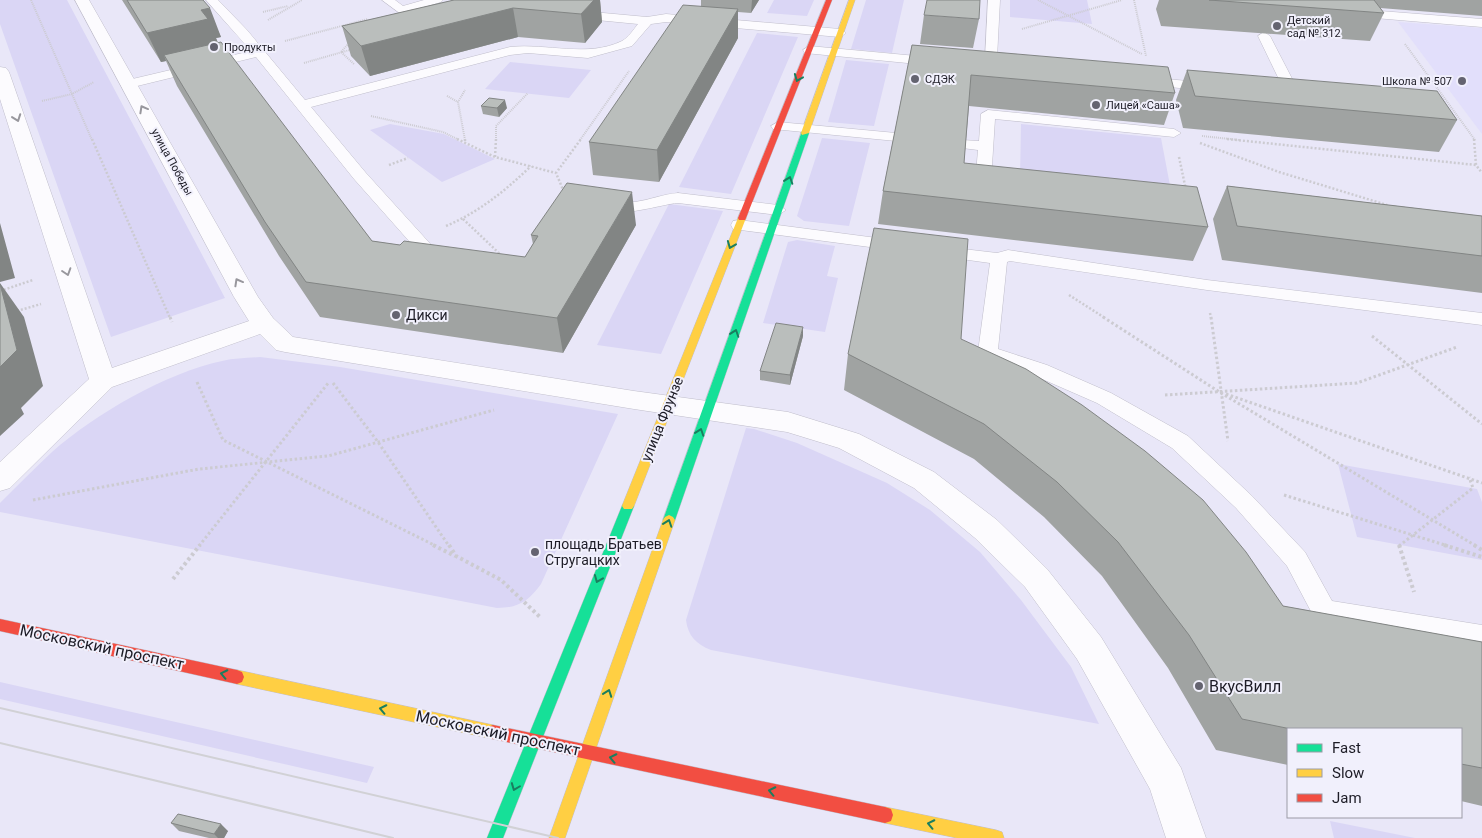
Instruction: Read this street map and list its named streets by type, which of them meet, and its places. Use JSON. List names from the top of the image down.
{
  "streets": {
    "street": ["улица Победы", "улица Фрунзе", "Московский проспект"]
  },
  "crossings": [
    ["улица Фрунзе", "Московский проспект"]
  ],
  "one_way": ["Московский проспект"],
  "places": [
    "Детский сад № 312",
    "Продукты",
    "СДЭК",
    "Школа № 507",
    "Лицей «Саша»",
    "Дикси",
    "площадь Братьев Стругацких",
    "ВкусВилл"
  ],
  "legend": ["Fast", "Slow", "Jam"]
}
